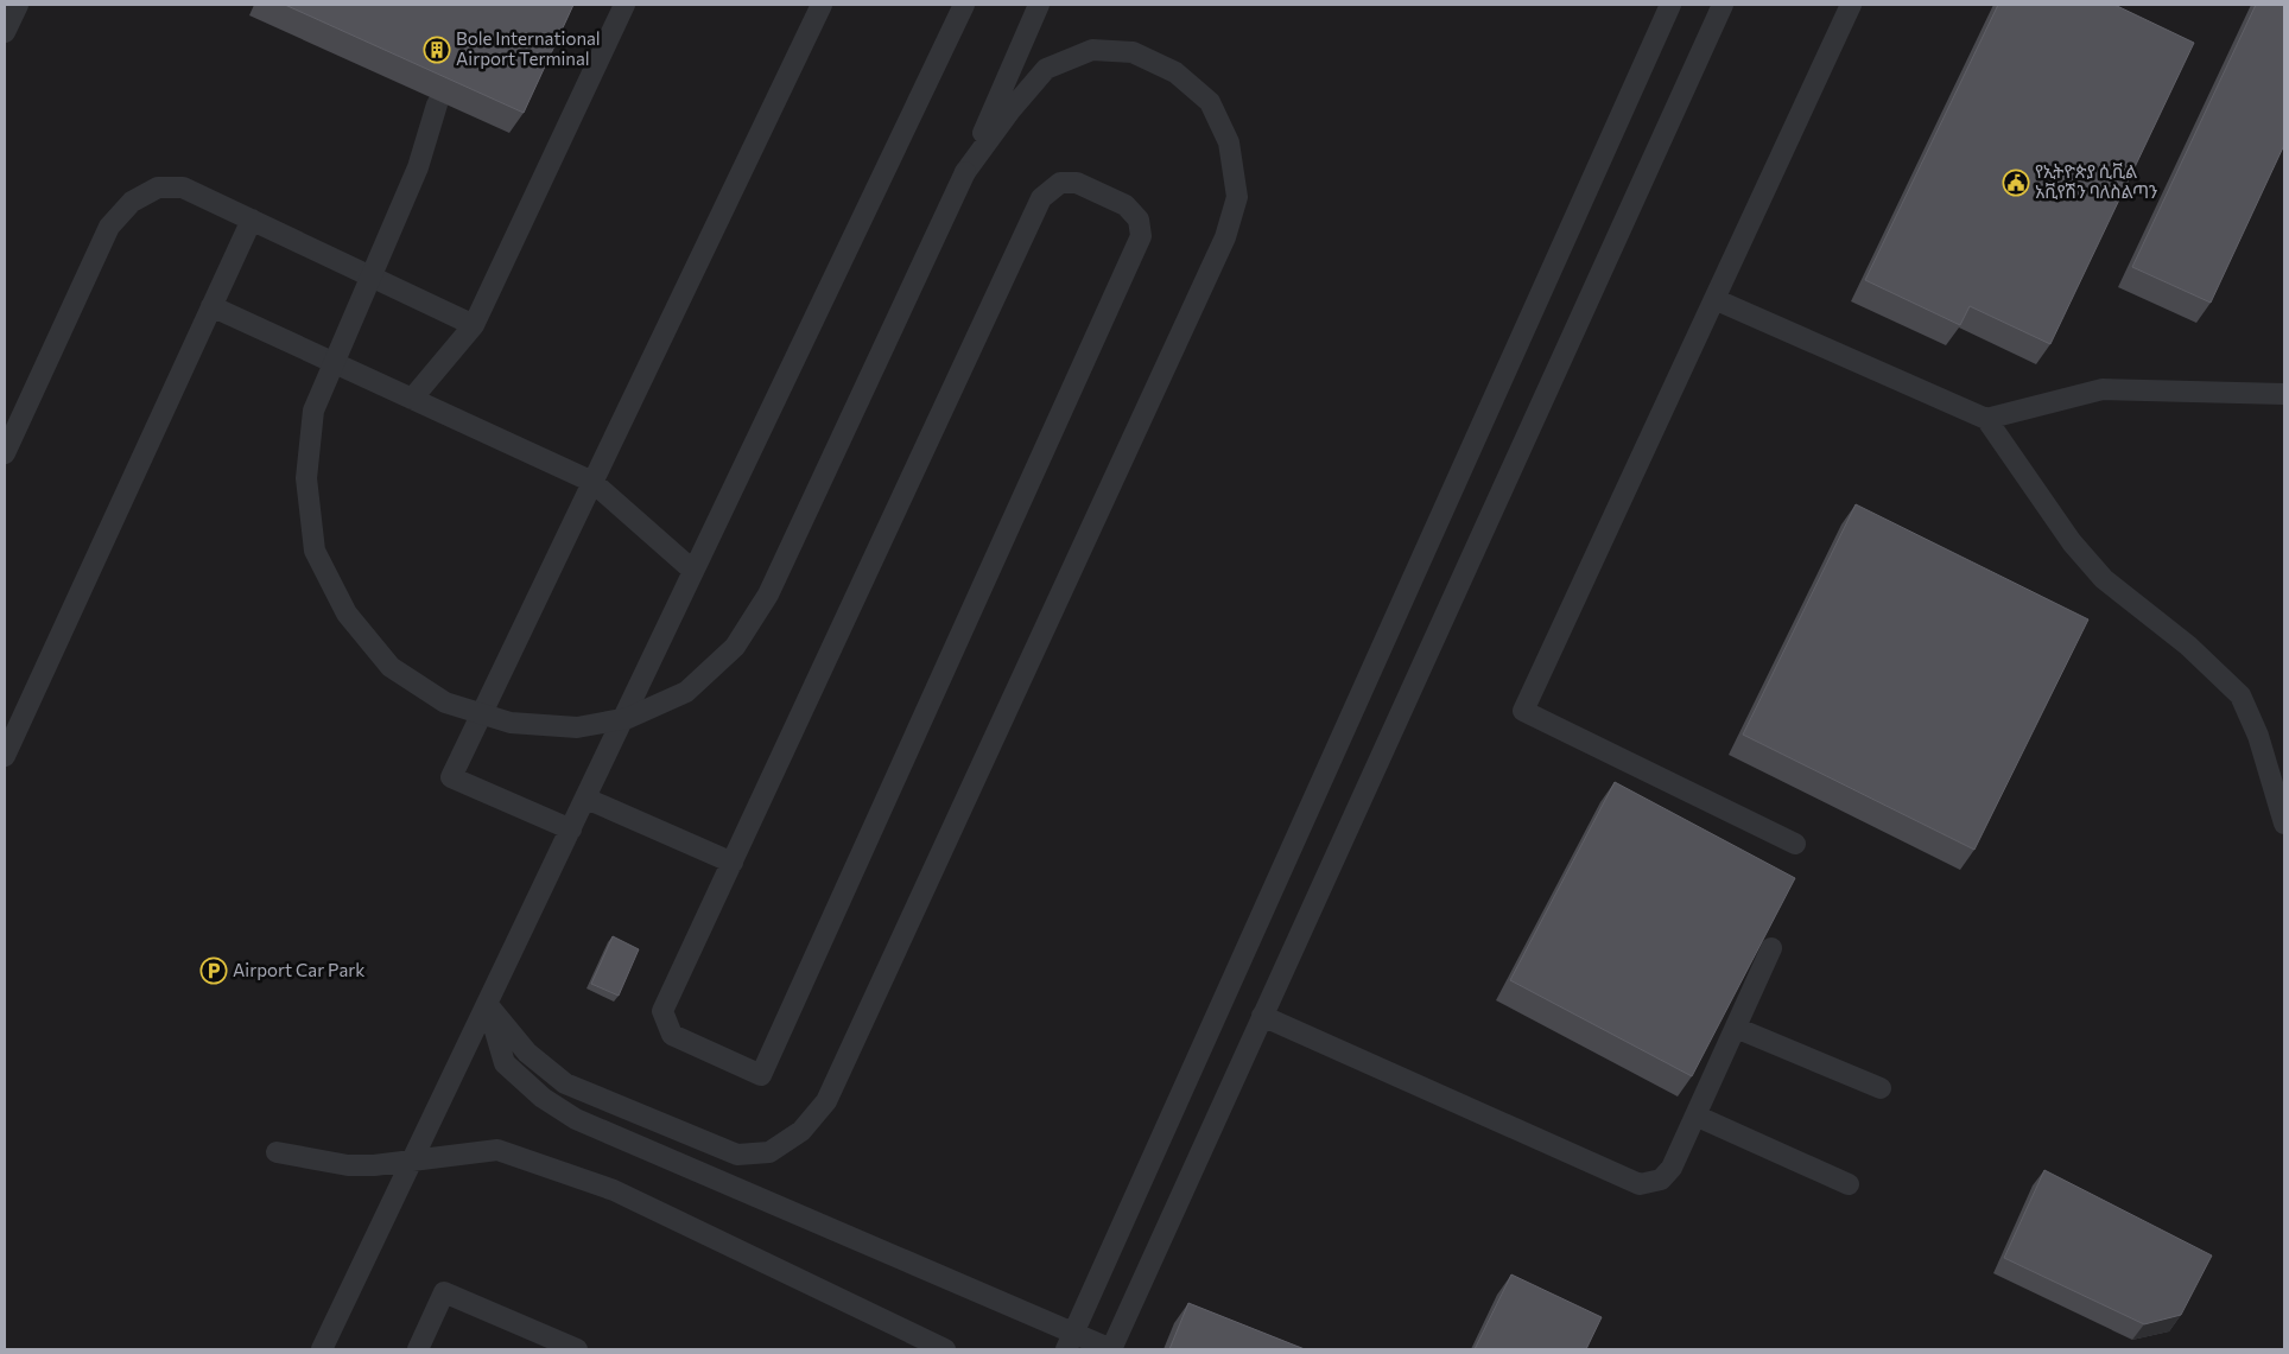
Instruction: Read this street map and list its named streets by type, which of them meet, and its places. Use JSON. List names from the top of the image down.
{
  "places": {
    "building": ["Bole International Airport Terminal"],
    "public building": ["የኢትዮጵያ ሲቪል አቪየሽን ባለስልጣን"],
    "parking": ["Airport Car Park"]
  }
}
